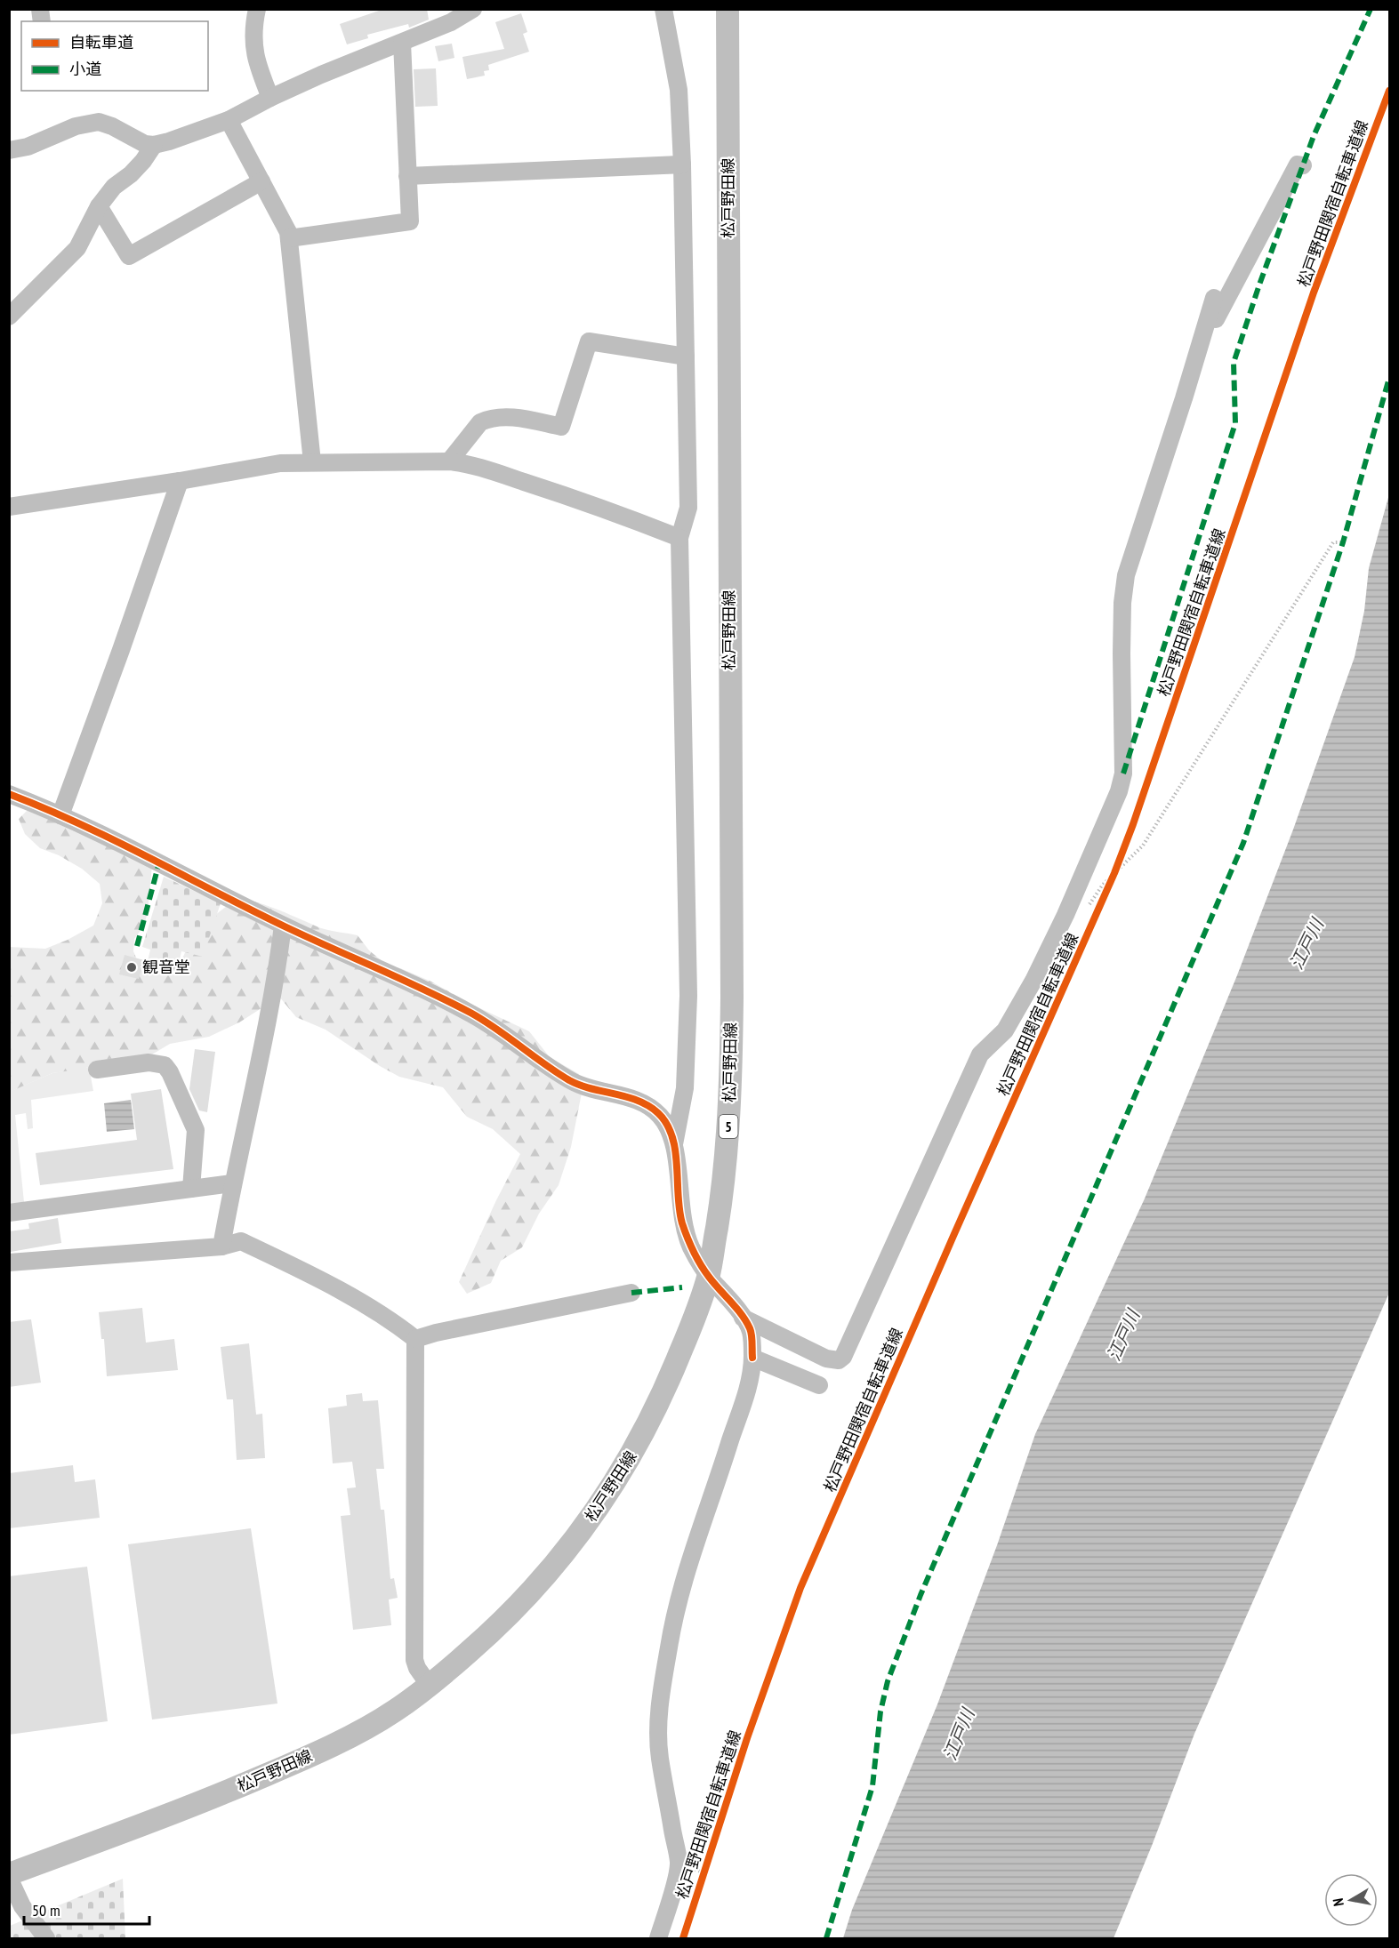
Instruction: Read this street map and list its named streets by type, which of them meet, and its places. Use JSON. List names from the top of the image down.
{
  "streets": {
    "main road": ["松戸野田線", "5"],
    "cycle path": ["松戸野田関宿自転車道線"]
  },
  "water": ["江戸川"],
  "places": ["観音堂"],
  "legend": ["自転車道", "小道"],
  "scale_bar": "50 m",
  "north": "left"
}
